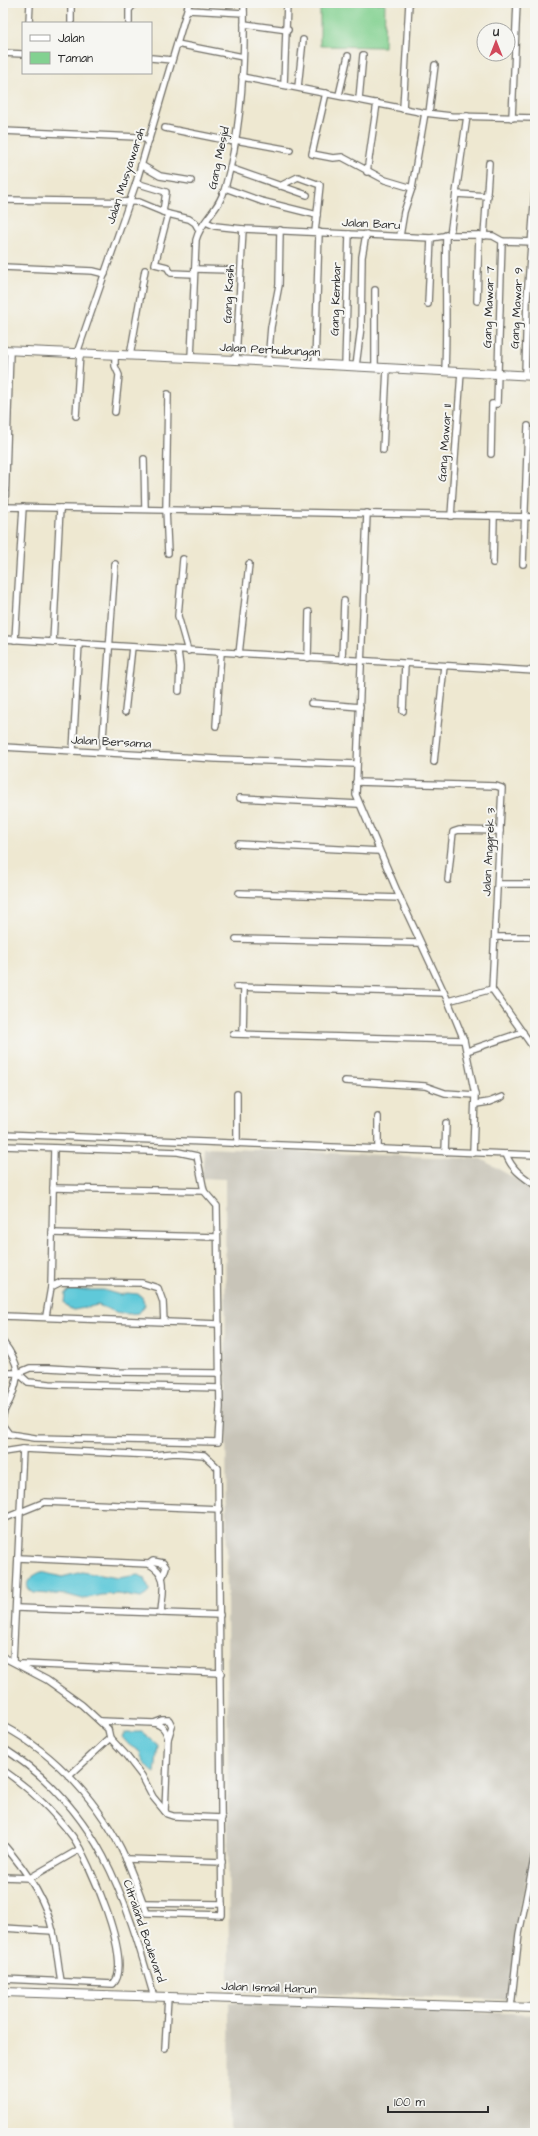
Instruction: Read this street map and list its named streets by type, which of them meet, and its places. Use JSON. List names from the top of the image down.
{
  "streets": {
    "main road": ["Jalan Perhubungan", "Jalan Ismail Harun"],
    "street": [
      "Gang Mesjid",
      "Jalan Musyawarah",
      "Jalan Baru",
      "Gang Kasih",
      "Gang Kembar",
      "Gang Mawar 7",
      "Gang Mawar 9",
      "Gang Mawar 11",
      "Jalan Bersama",
      "Jalan Anggrek 3",
      "Citraland Boulevard"
    ]
  },
  "crossings": [
    ["Gang Mesjid", "Jalan Baru"],
    ["Jalan Musyawarah", "Jalan Perhubungan"],
    ["Jalan Baru", "Gang Kasih"],
    ["Jalan Baru", "Gang Kembar"],
    ["Jalan Baru", "Gang Mawar 7"],
    ["Jalan Baru", "Gang Mawar 9"],
    ["Gang Kasih", "Jalan Perhubungan"],
    ["Gang Kembar", "Jalan Perhubungan"],
    ["Gang Mawar 7", "Jalan Perhubungan"],
    ["Gang Mawar 9", "Jalan Perhubungan"],
    ["Jalan Perhubungan", "Gang Mawar 11"],
    ["Citraland Boulevard", "Jalan Ismail Harun"]
  ],
  "legend": ["Jalan", "Taman"],
  "scale_bar": "100 m",
  "north": "top"
}
